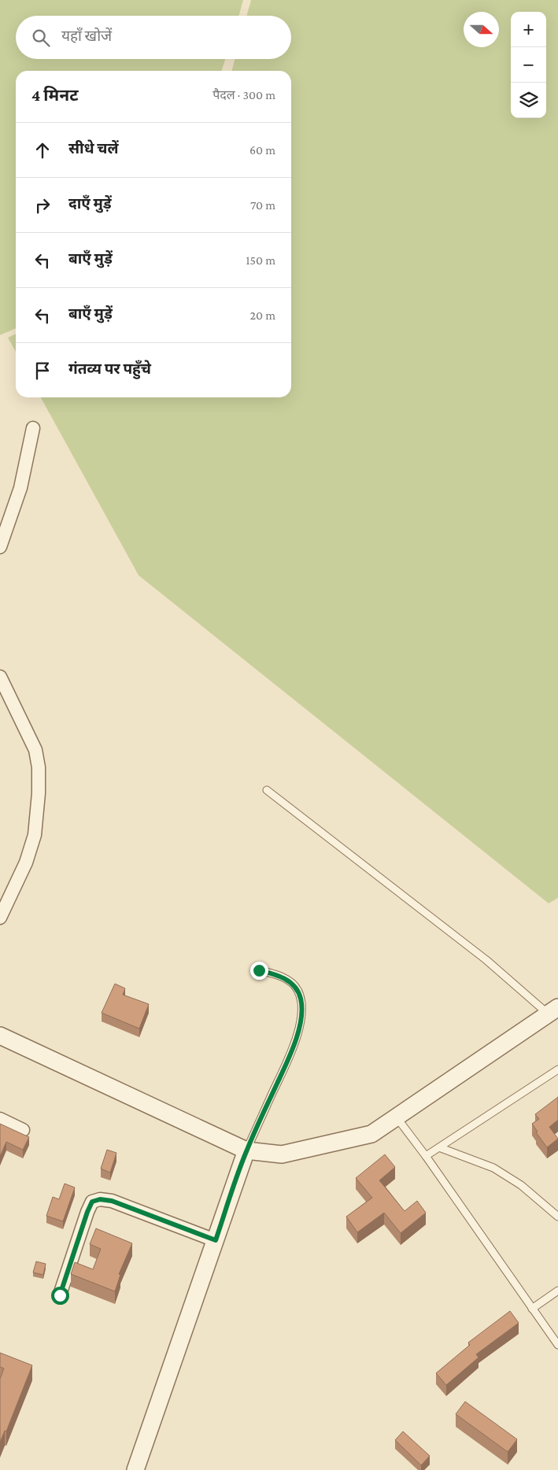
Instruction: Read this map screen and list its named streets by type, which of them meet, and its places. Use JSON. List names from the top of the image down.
{
  "north": "right",
  "page": {
    "map_buttons": ["+", "−"],
    "search": "यहाँ खोजें",
    "heading": ["4 मिनट", "पैदल · 300 m"],
    "list": [
      ["सीधे चलें", "60 m"],
      ["दाएँ मुड़ें", "70 m"],
      ["बाएँ मुड़ें", "150 m"],
      ["बाएँ मुड़ें", "20 m"],
      "गंतव्य पर पहुँचे"
    ]
  }
}
